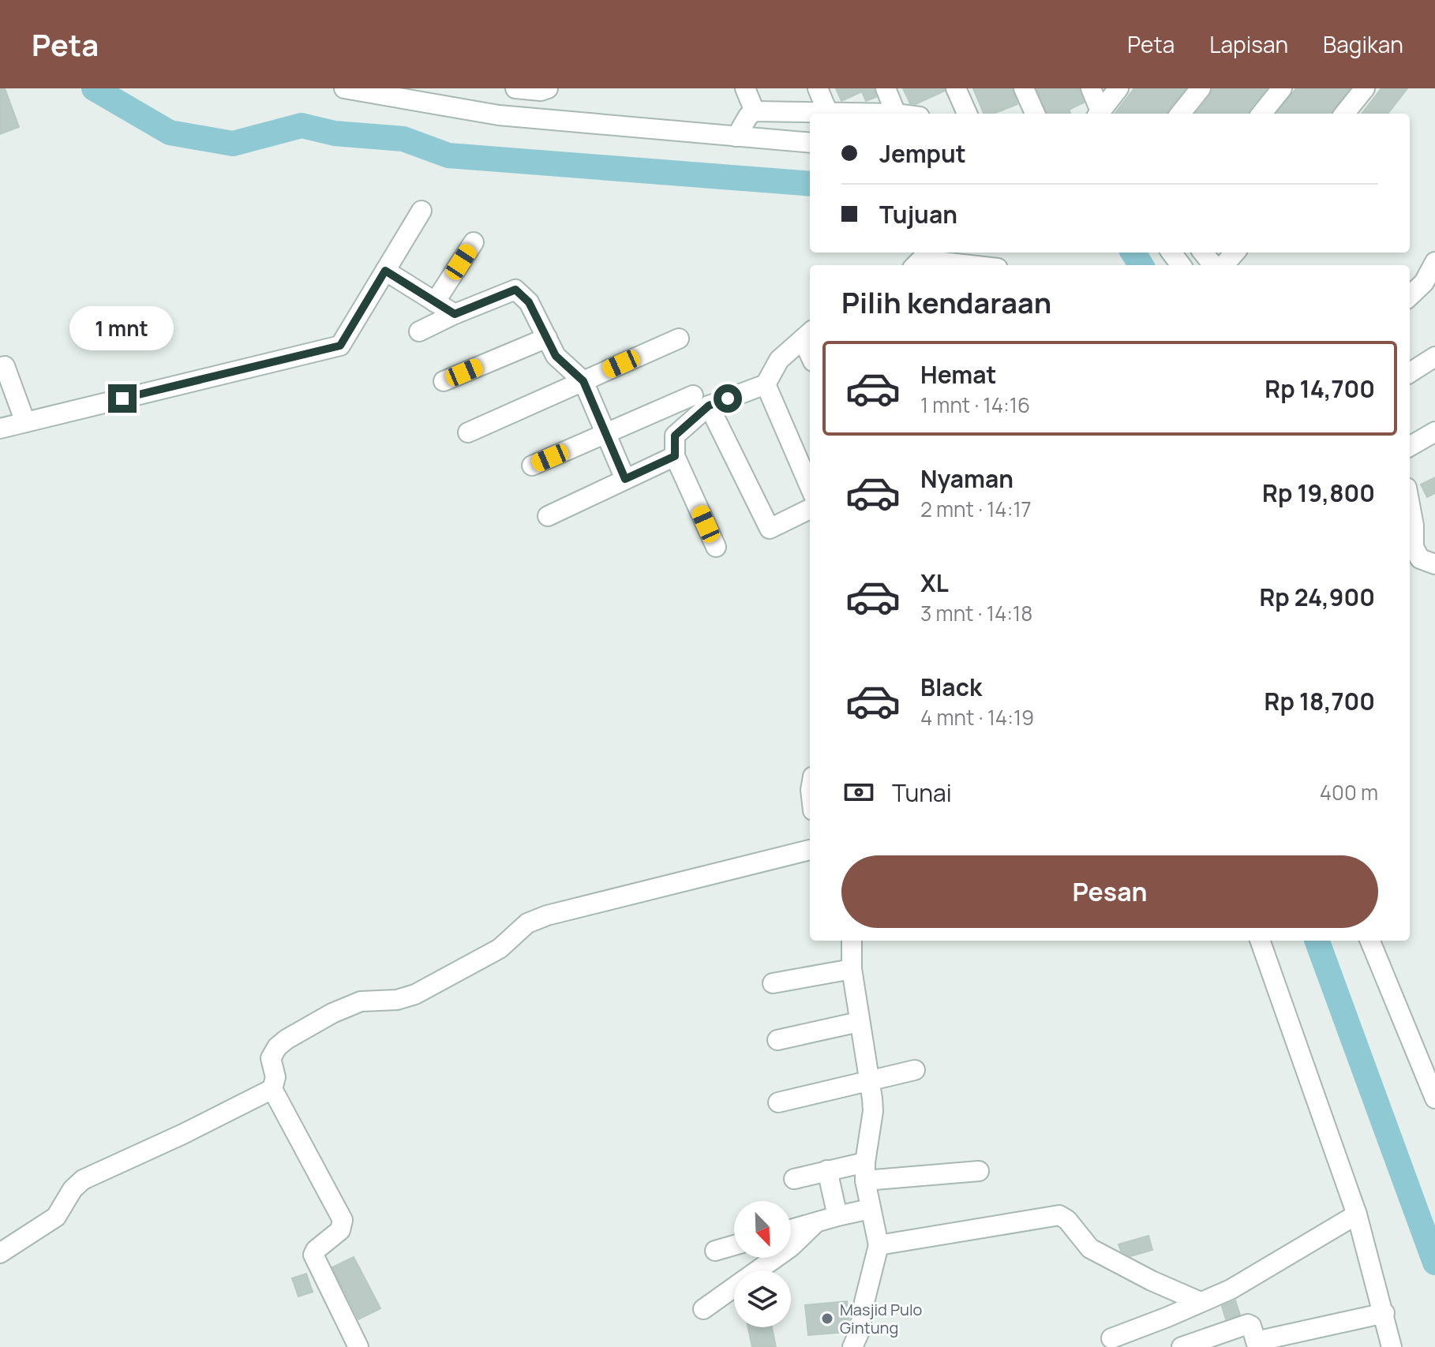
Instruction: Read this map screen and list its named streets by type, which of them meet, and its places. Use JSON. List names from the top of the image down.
{
  "places": ["Masjid Pulo Gintung"],
  "north": "bottom right",
  "page": {
    "header": "Peta",
    "nav": ["Peta", "Lapisan", "Bagikan"],
    "banner": ["Jemput", "Tujuan"],
    "heading": "Pilih kendaraan",
    "bubble": "1 mnt",
    "list": [
      {
        "name": "Hemat",
        "note": "1 mnt · 14:16",
        "value": "Rp 14,700"
      },
      {
        "name": "Nyaman",
        "note": "2 mnt · 14:17",
        "value": "Rp 19,800"
      },
      {
        "name": "XL",
        "note": "3 mnt · 14:18",
        "value": "Rp 24,900"
      },
      {
        "name": "Black",
        "note": "4 mnt · 14:19",
        "value": "Rp 18,700"
      }
    ],
    "pay": ["Tunai", "400 m"],
    "buttons": "Pesan"
  }
}
